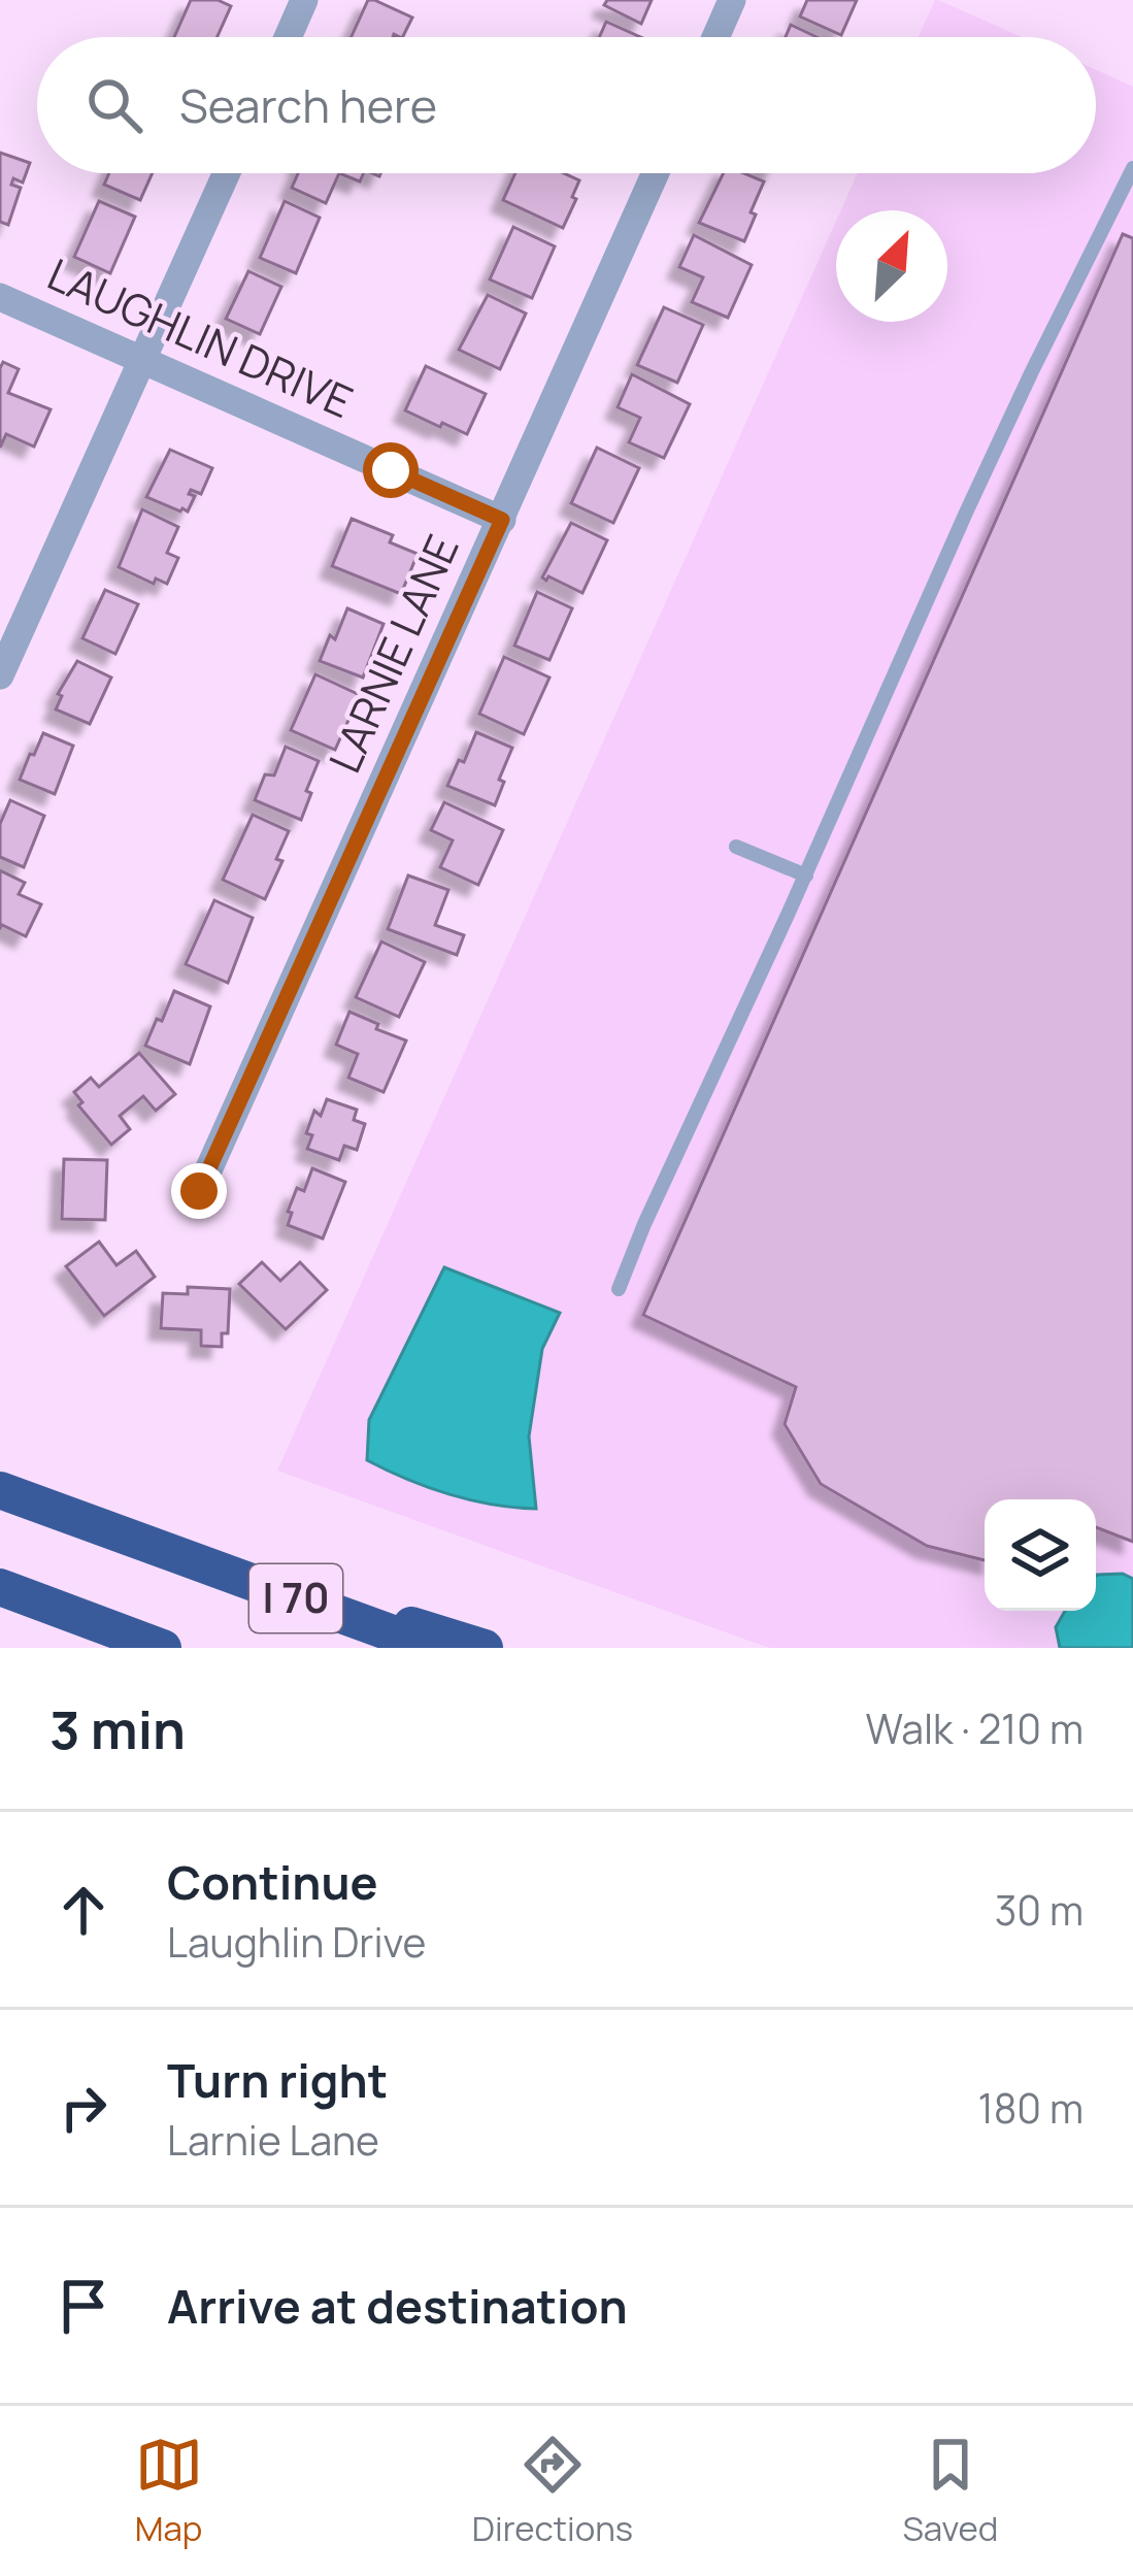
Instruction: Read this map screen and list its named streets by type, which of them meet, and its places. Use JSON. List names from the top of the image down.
{
  "streets": {
    "highway": ["I 70"],
    "street": ["LAUGHLIN DRIVE", "LARNIE LANE"]
  },
  "crossings": [
    ["LAUGHLIN DRIVE", "LARNIE LANE"]
  ],
  "north": "top right",
  "page": {
    "search": "Search here",
    "heading": ["3 min", "Walk · 210 m"],
    "list": [
      ["Continue", "Laughlin Drive", "30 m"],
      ["Turn right", "Larnie Lane", "180 m"],
      "Arrive at destination"
    ],
    "nav": ["Map", "Directions", "Saved"]
  }
}
